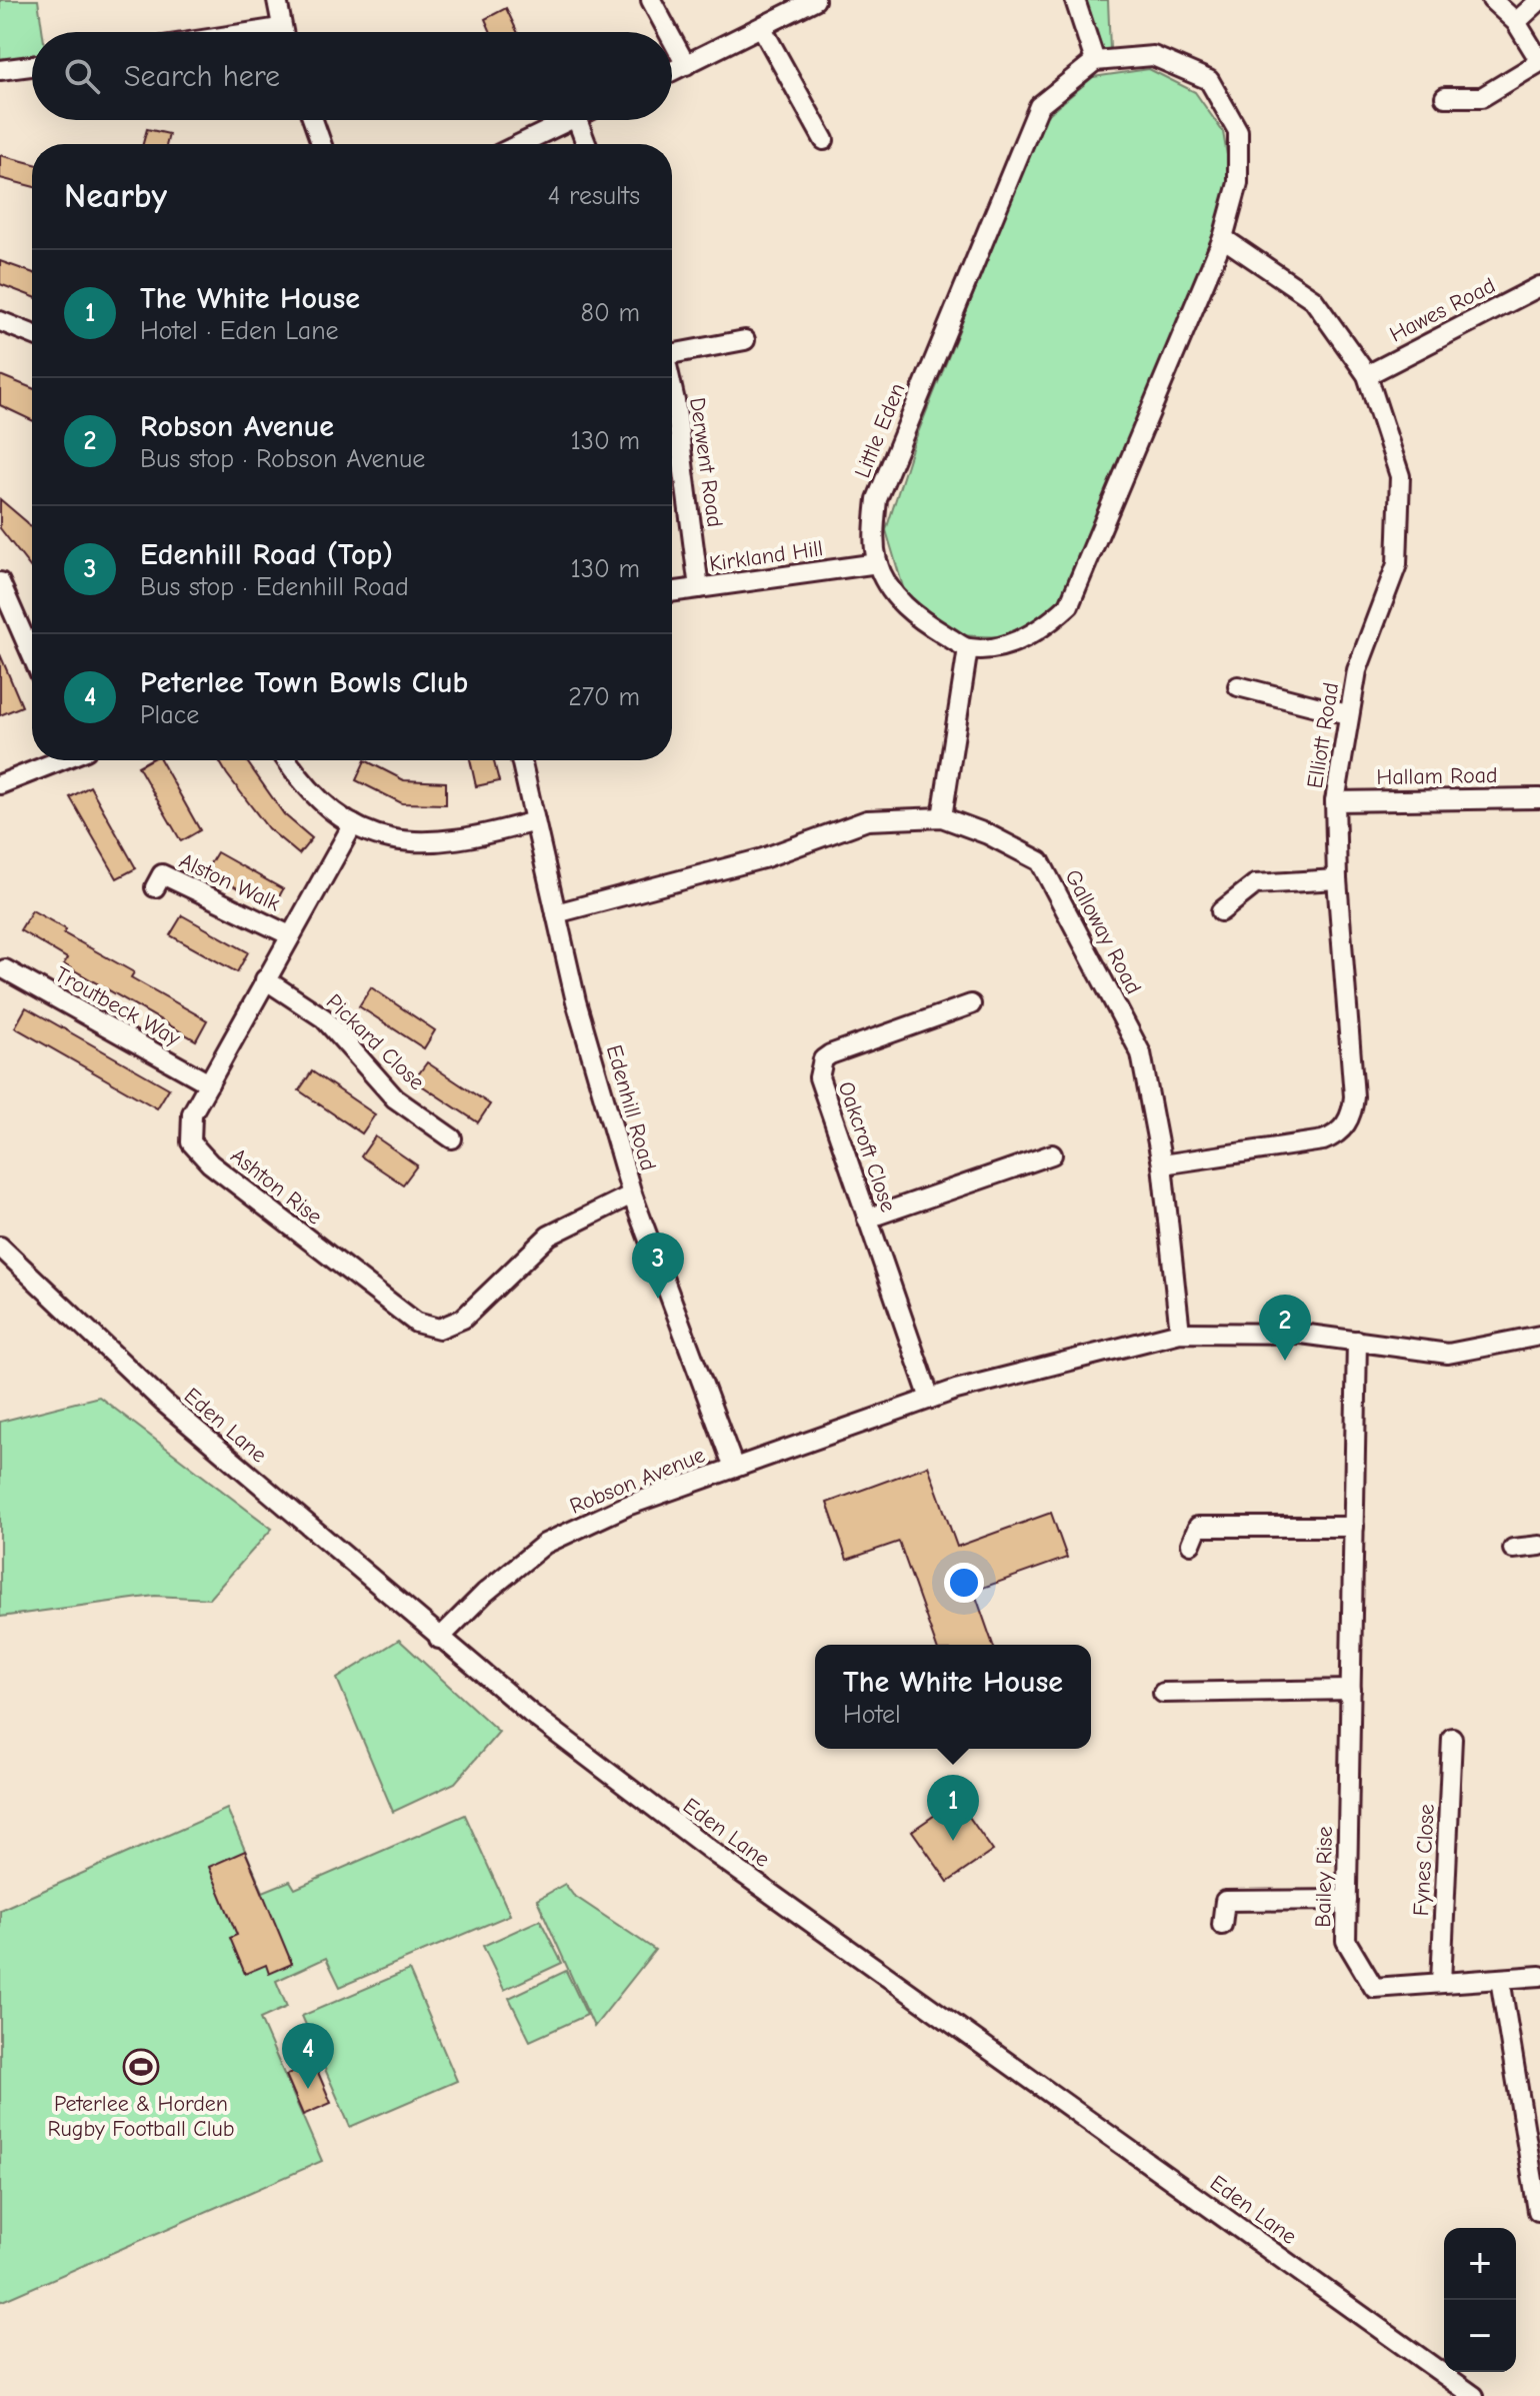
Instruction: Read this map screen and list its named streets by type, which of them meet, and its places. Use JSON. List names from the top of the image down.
{
  "streets": {
    "street": [
      "Hawes Road",
      "Little Eden",
      "Derwent Road",
      "Kirkland Hill",
      "Elliott Road",
      "Hallam Road",
      "Alston Walk",
      "Galloway Road",
      "Troutbeck Way",
      "Pickard Close",
      "Edenhill Road",
      "Oakcroft Close",
      "Ashton Rise",
      "Eden Lane",
      "Robson Avenue",
      "Fynes Close",
      "Bailey Rise"
    ]
  },
  "crossings": [
    ["Hawes Road", "Elliott Road"],
    ["Little Eden", "Kirkland Hill"],
    ["Derwent Road", "Kirkland Hill"],
    ["Elliott Road", "Hallam Road"],
    ["Elliott Road", "Galloway Road"],
    ["Alston Walk", "Ashton Rise"],
    ["Galloway Road", "Edenhill Road"],
    ["Galloway Road", "Robson Avenue"],
    ["Troutbeck Way", "Ashton Rise"],
    ["Pickard Close", "Ashton Rise"],
    ["Edenhill Road", "Ashton Rise"],
    ["Edenhill Road", "Robson Avenue"],
    ["Oakcroft Close", "Robson Avenue"],
    ["Eden Lane", "Robson Avenue"],
    ["Robson Avenue", "Bailey Rise"],
    ["Fynes Close", "Bailey Rise"]
  ],
  "places": {
    "sports": ["Peterlee & Horden Rugby Football Club"]
  },
  "page": {
    "search": "Search here",
    "heading": ["Nearby", "4 results"],
    "list": [
      {
        "mark": "1",
        "name": "The White House",
        "note": "Hotel · Eden Lane",
        "value": "80 m"
      },
      {
        "mark": "2",
        "name": "Robson Avenue",
        "note": "Bus stop · Robson Avenue",
        "value": "130 m"
      },
      {
        "mark": "3",
        "name": "Edenhill Road (Top)",
        "note": "Bus stop · Edenhill Road",
        "value": "130 m"
      },
      {
        "mark": "4",
        "name": "Peterlee Town Bowls Club",
        "note": "Place",
        "value": "270 m"
      }
    ],
    "pins": [
      "3",
      "2",
      "1",
      "4"
    ],
    "popup": ["The White House", "Hotel"],
    "map_buttons": ["+", "−"]
  }
}
